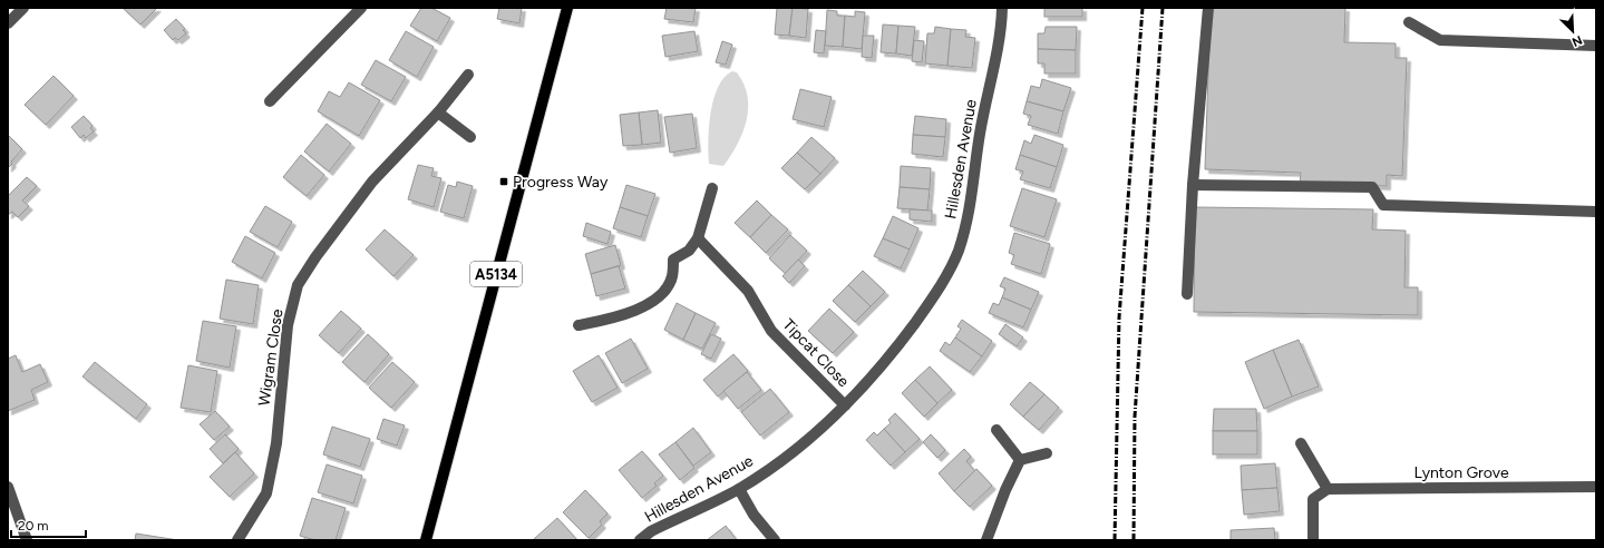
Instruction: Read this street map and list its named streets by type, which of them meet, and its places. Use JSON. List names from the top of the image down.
{
  "streets": {
    "main road": ["A5134"],
    "street": [
      "Hillesden Avenue",
      "Tipcat Close",
      "Wigram Close",
      "Lynton Grove"
    ]
  },
  "crossings": [
    ["Hillesden Avenue", "Tipcat Close"]
  ],
  "places": {
    "transit": ["Progress Way"]
  },
  "scale_bar": "20 m",
  "north": "bottom right"
}
